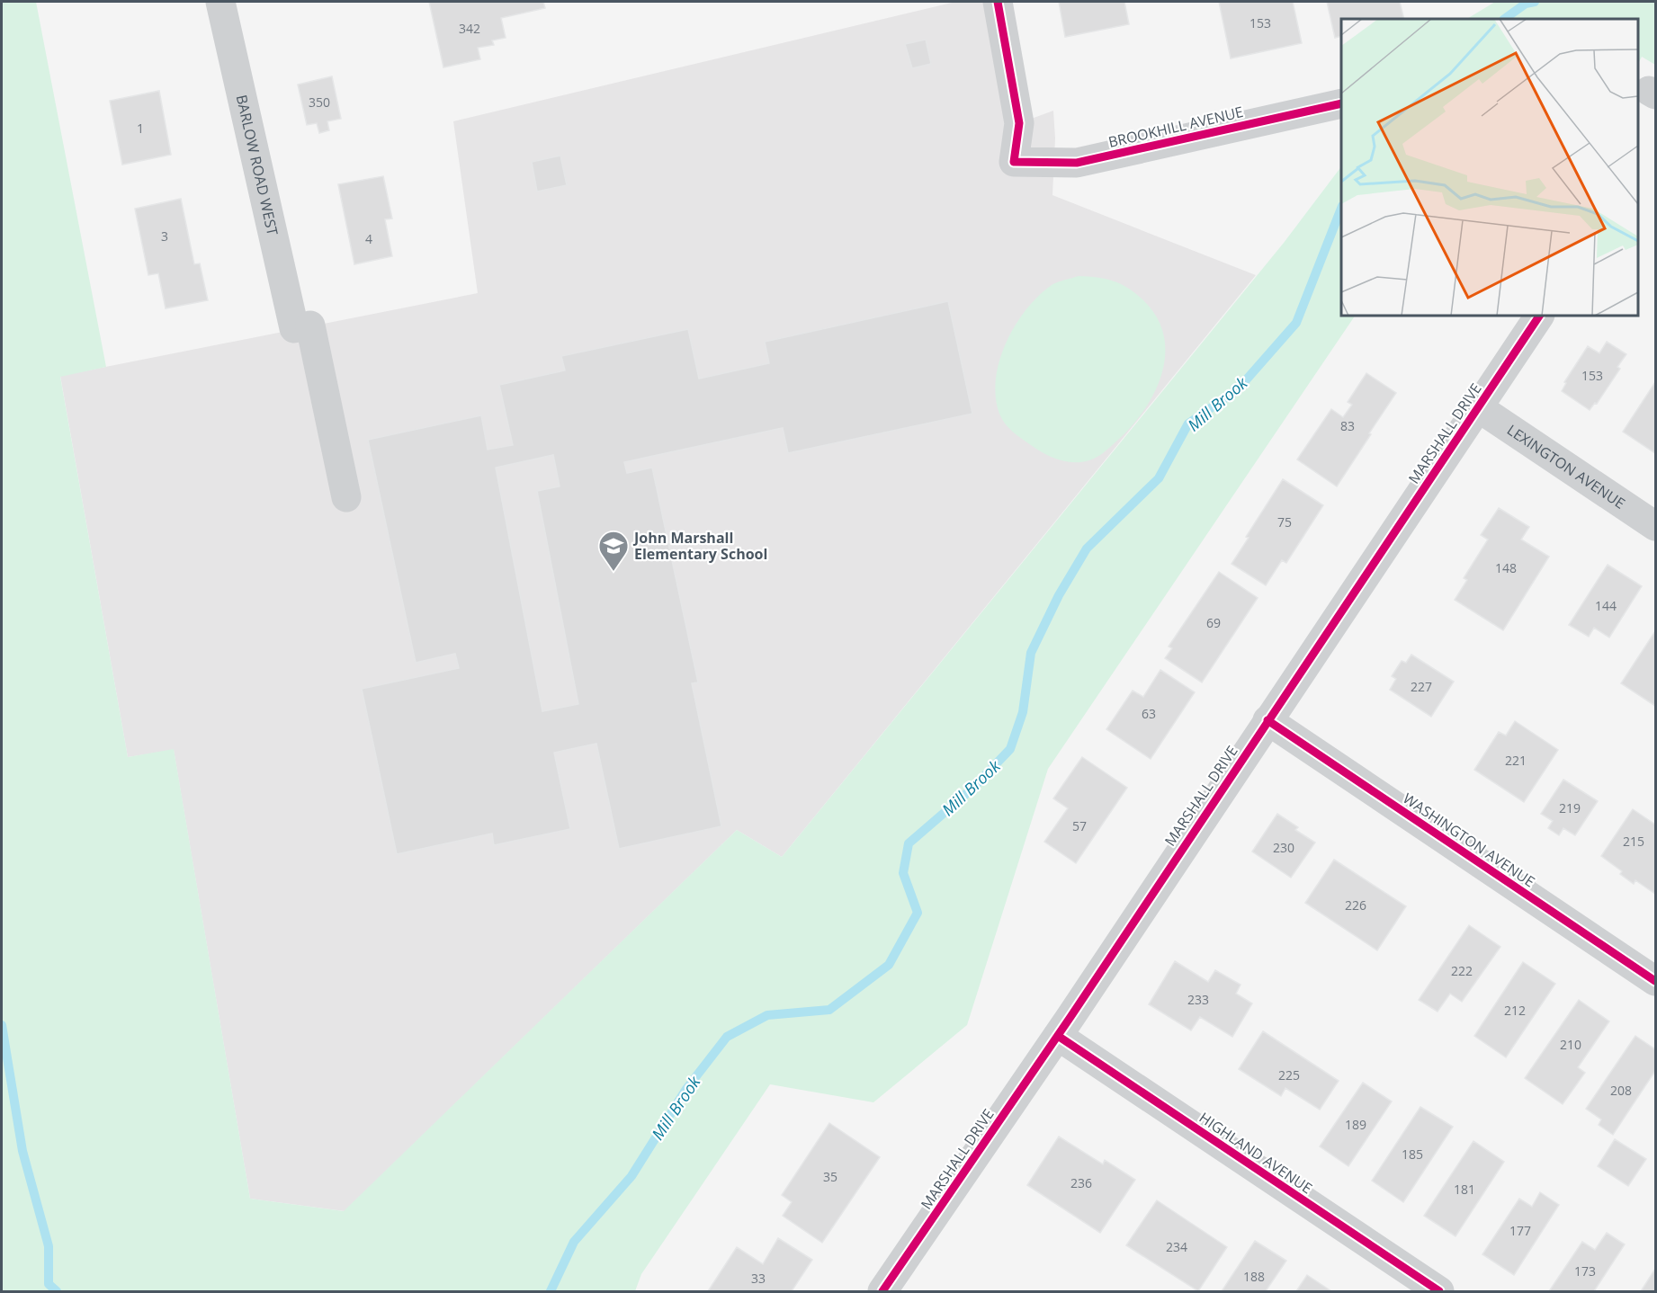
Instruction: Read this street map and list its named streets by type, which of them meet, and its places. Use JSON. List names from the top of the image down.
{
  "streets": {
    "street": [
      "BROOKHILL AVENUE",
      "BARLOW ROAD WEST",
      "MARSHALL DRIVE",
      "LEXINGTON AVENUE",
      "WASHINGTON AVENUE",
      "HIGHLAND AVENUE"
    ]
  },
  "crossings": [
    ["MARSHALL DRIVE", "LEXINGTON AVENUE"],
    ["MARSHALL DRIVE", "WASHINGTON AVENUE"],
    ["MARSHALL DRIVE", "HIGHLAND AVENUE"]
  ],
  "water": ["Mill Brook"],
  "places": {
    "school or university": ["John Marshall Elementary School"]
  },
  "house_numbers": [
    "153",
    "342",
    "350",
    "1",
    "3",
    "4",
    "153",
    "83",
    "75",
    "148",
    "144",
    "69",
    "227",
    "63",
    "221",
    "219",
    "57",
    "215",
    "230",
    "226",
    "222",
    "233",
    "212",
    "210",
    "225",
    "208",
    "189",
    "185",
    "35",
    "236",
    "181",
    "177",
    "234",
    "173",
    "188",
    "33"
  ]
}
